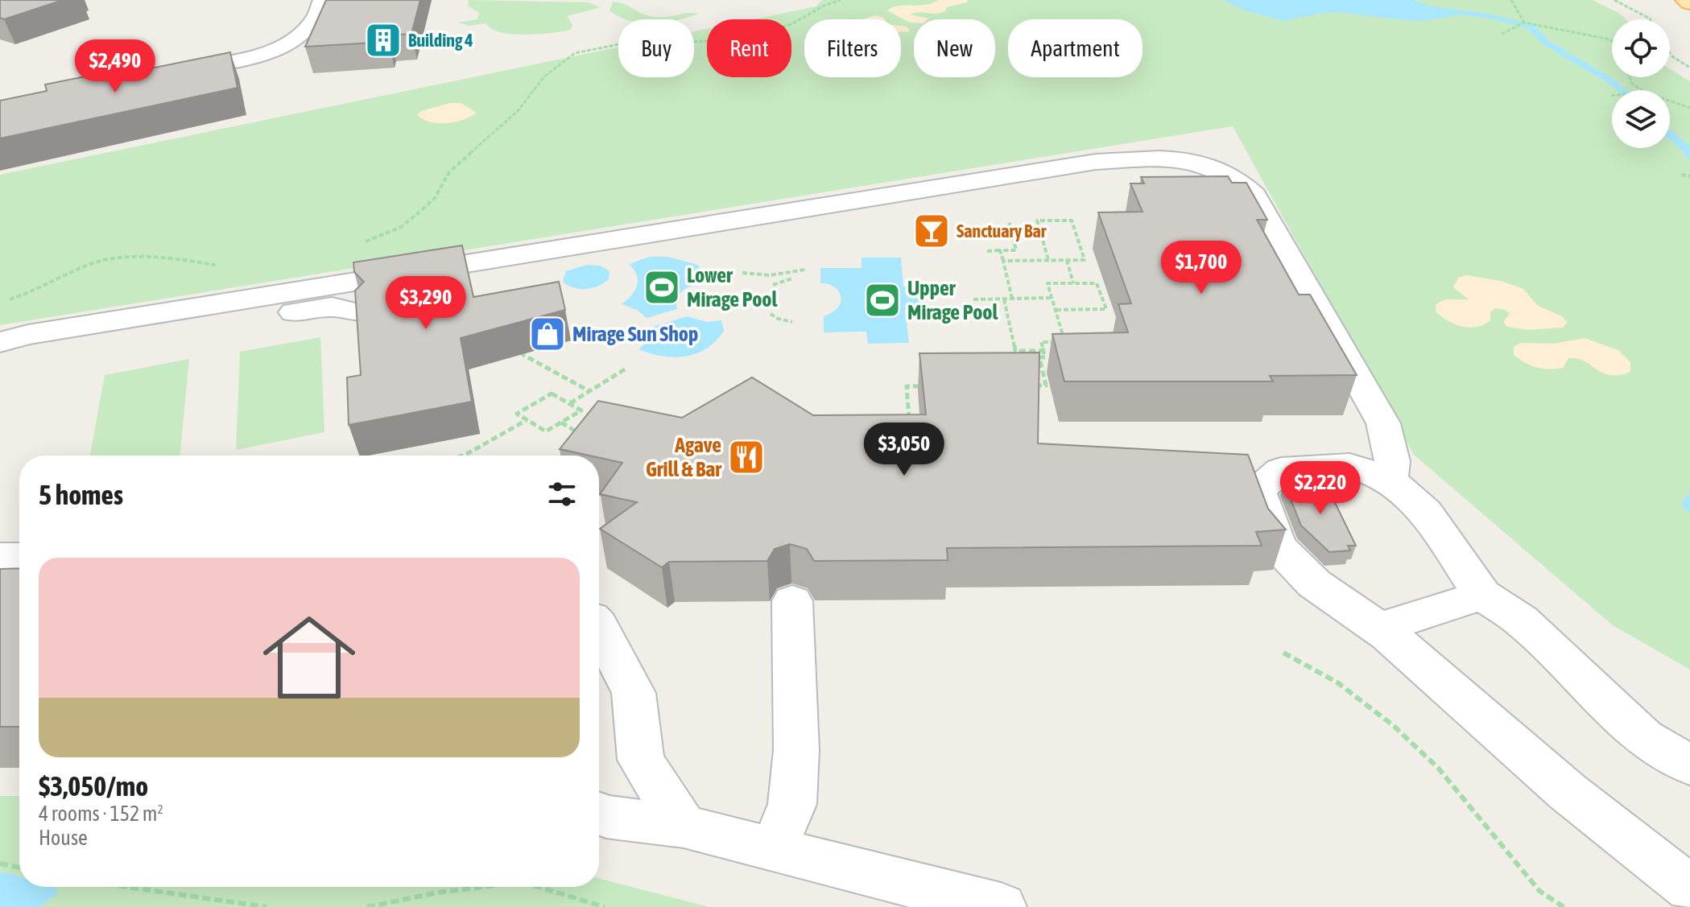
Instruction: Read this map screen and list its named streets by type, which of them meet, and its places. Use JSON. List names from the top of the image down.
{
  "places": {
    "building": ["Building 4"],
    "bar": ["Sanctuary Bar"],
    "sports": ["Lower Mirage Pool", "Upper Mirage Pool"],
    "shop": ["Mirage Sun Shop"],
    "restaurant": ["Agave Grill & Bar"]
  },
  "page": {
    "chip": [
      "Buy",
      "Rent",
      "Filters",
      "New",
      "Apartment"
    ],
    "price": [
      "$2,490",
      "$1,700",
      "$3,290",
      "$3,050",
      "$2,220"
    ],
    "heading": "5 homes",
    "list": [
      {
        "name": "$3,050/mo",
        "note": "4 rooms · 152 m² · House"
      }
    ]
  }
}
